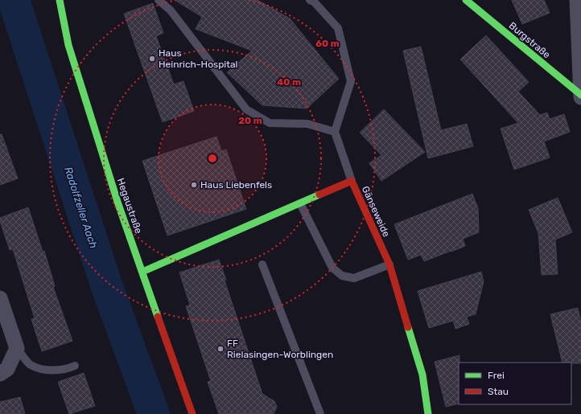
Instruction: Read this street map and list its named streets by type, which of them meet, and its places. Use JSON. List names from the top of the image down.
{
  "streets": {
    "street": ["Burgstraße", "Hegaustraße", "Gänseweide"]
  },
  "crossings": [
    ["Hegaustraße", "Gänseweide"]
  ],
  "water": ["Radolfzeller Aach"],
  "places": ["Haus Heinrich-Hospital", "Haus Liebenfels", "FF Rielasingen-Worblingen"],
  "legend": ["Frei", "Stau"],
  "rings": ["60 m", "40 m", "20 m"]
}
